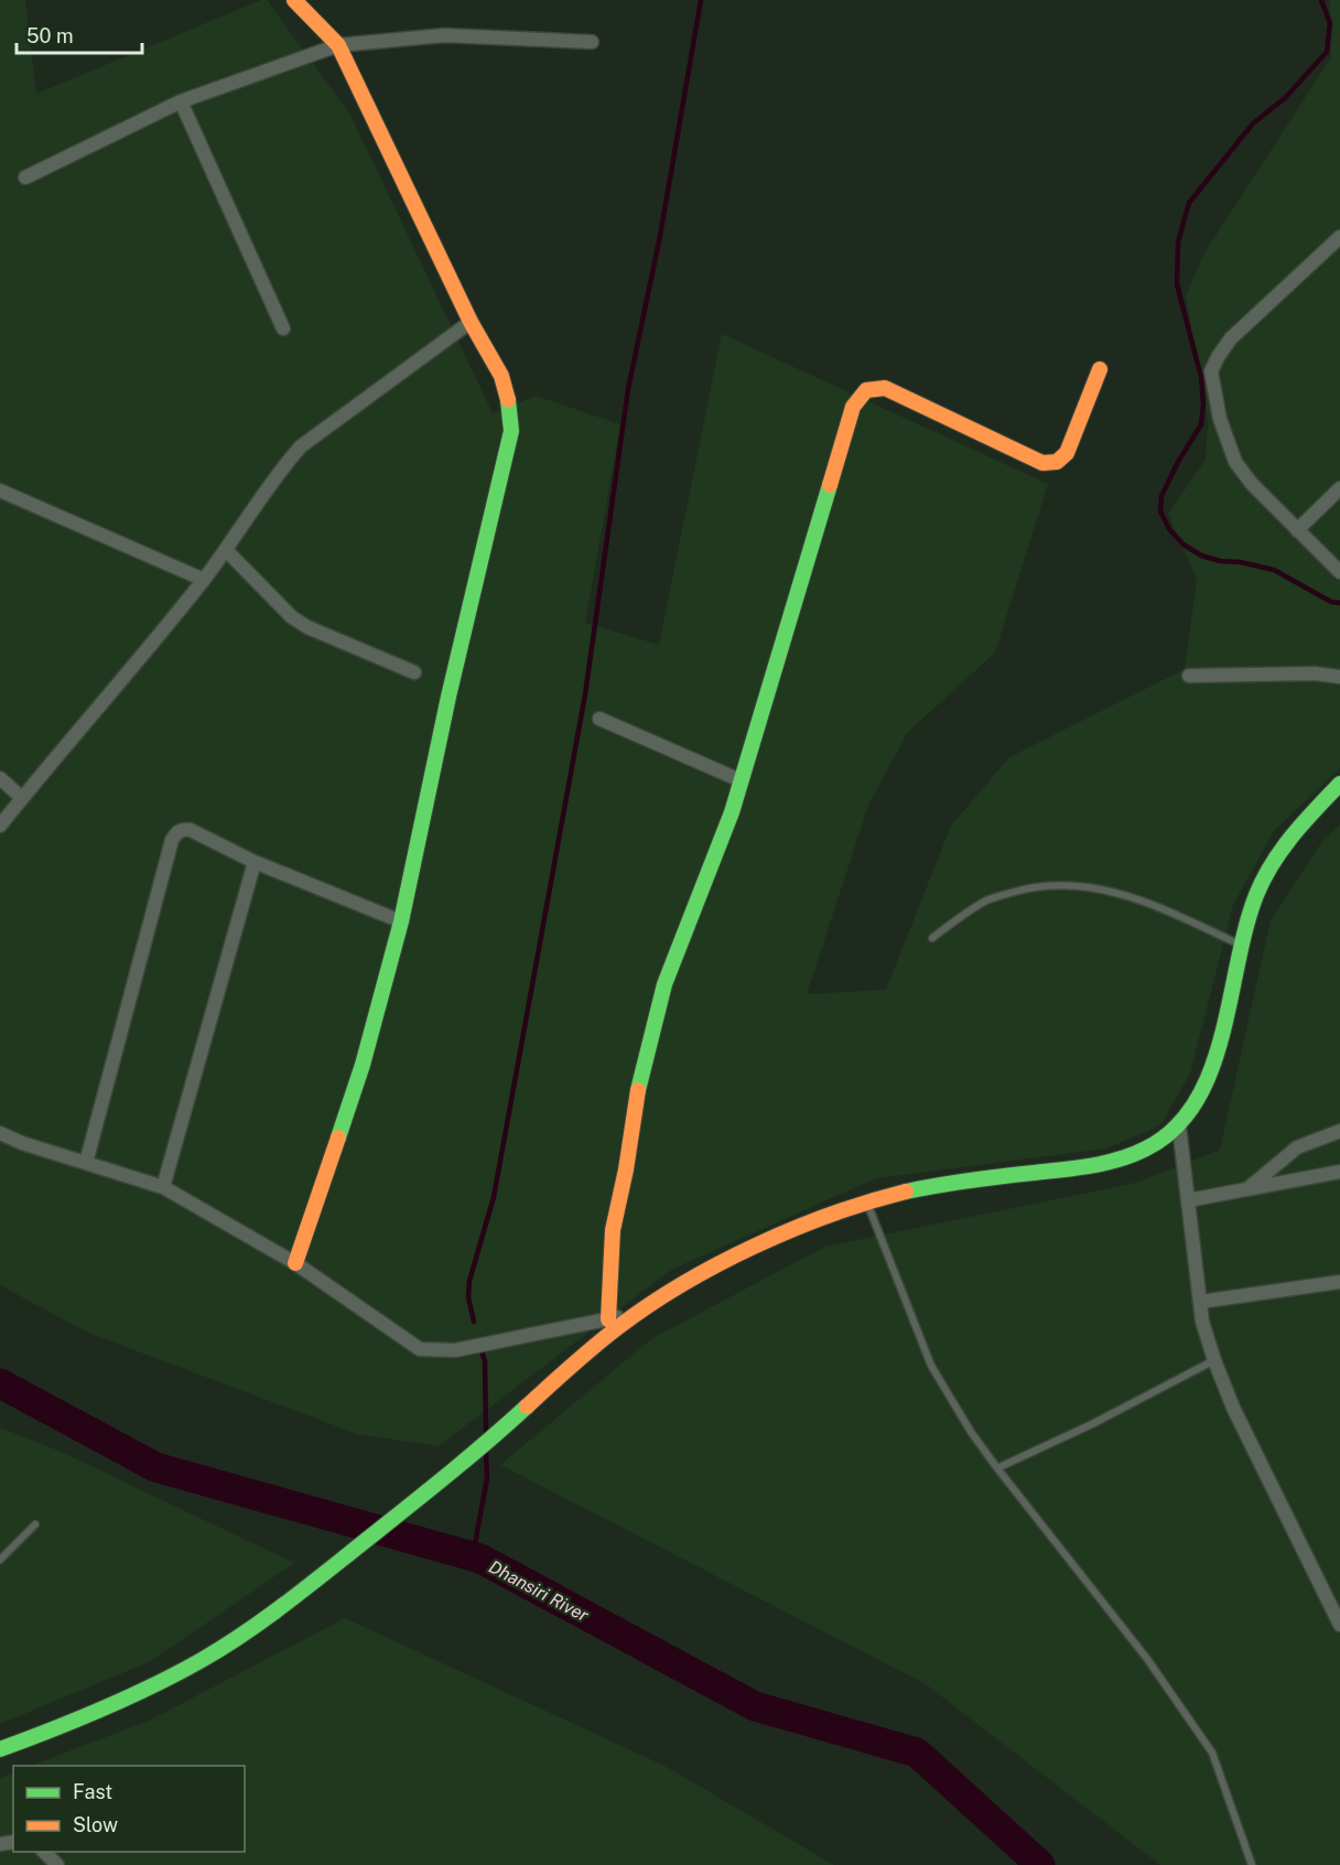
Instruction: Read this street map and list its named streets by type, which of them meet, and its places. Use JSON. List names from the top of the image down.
{
  "water": ["Dhansiri River"],
  "legend": ["Fast", "Slow"],
  "scale_bar": "50 m"
}
